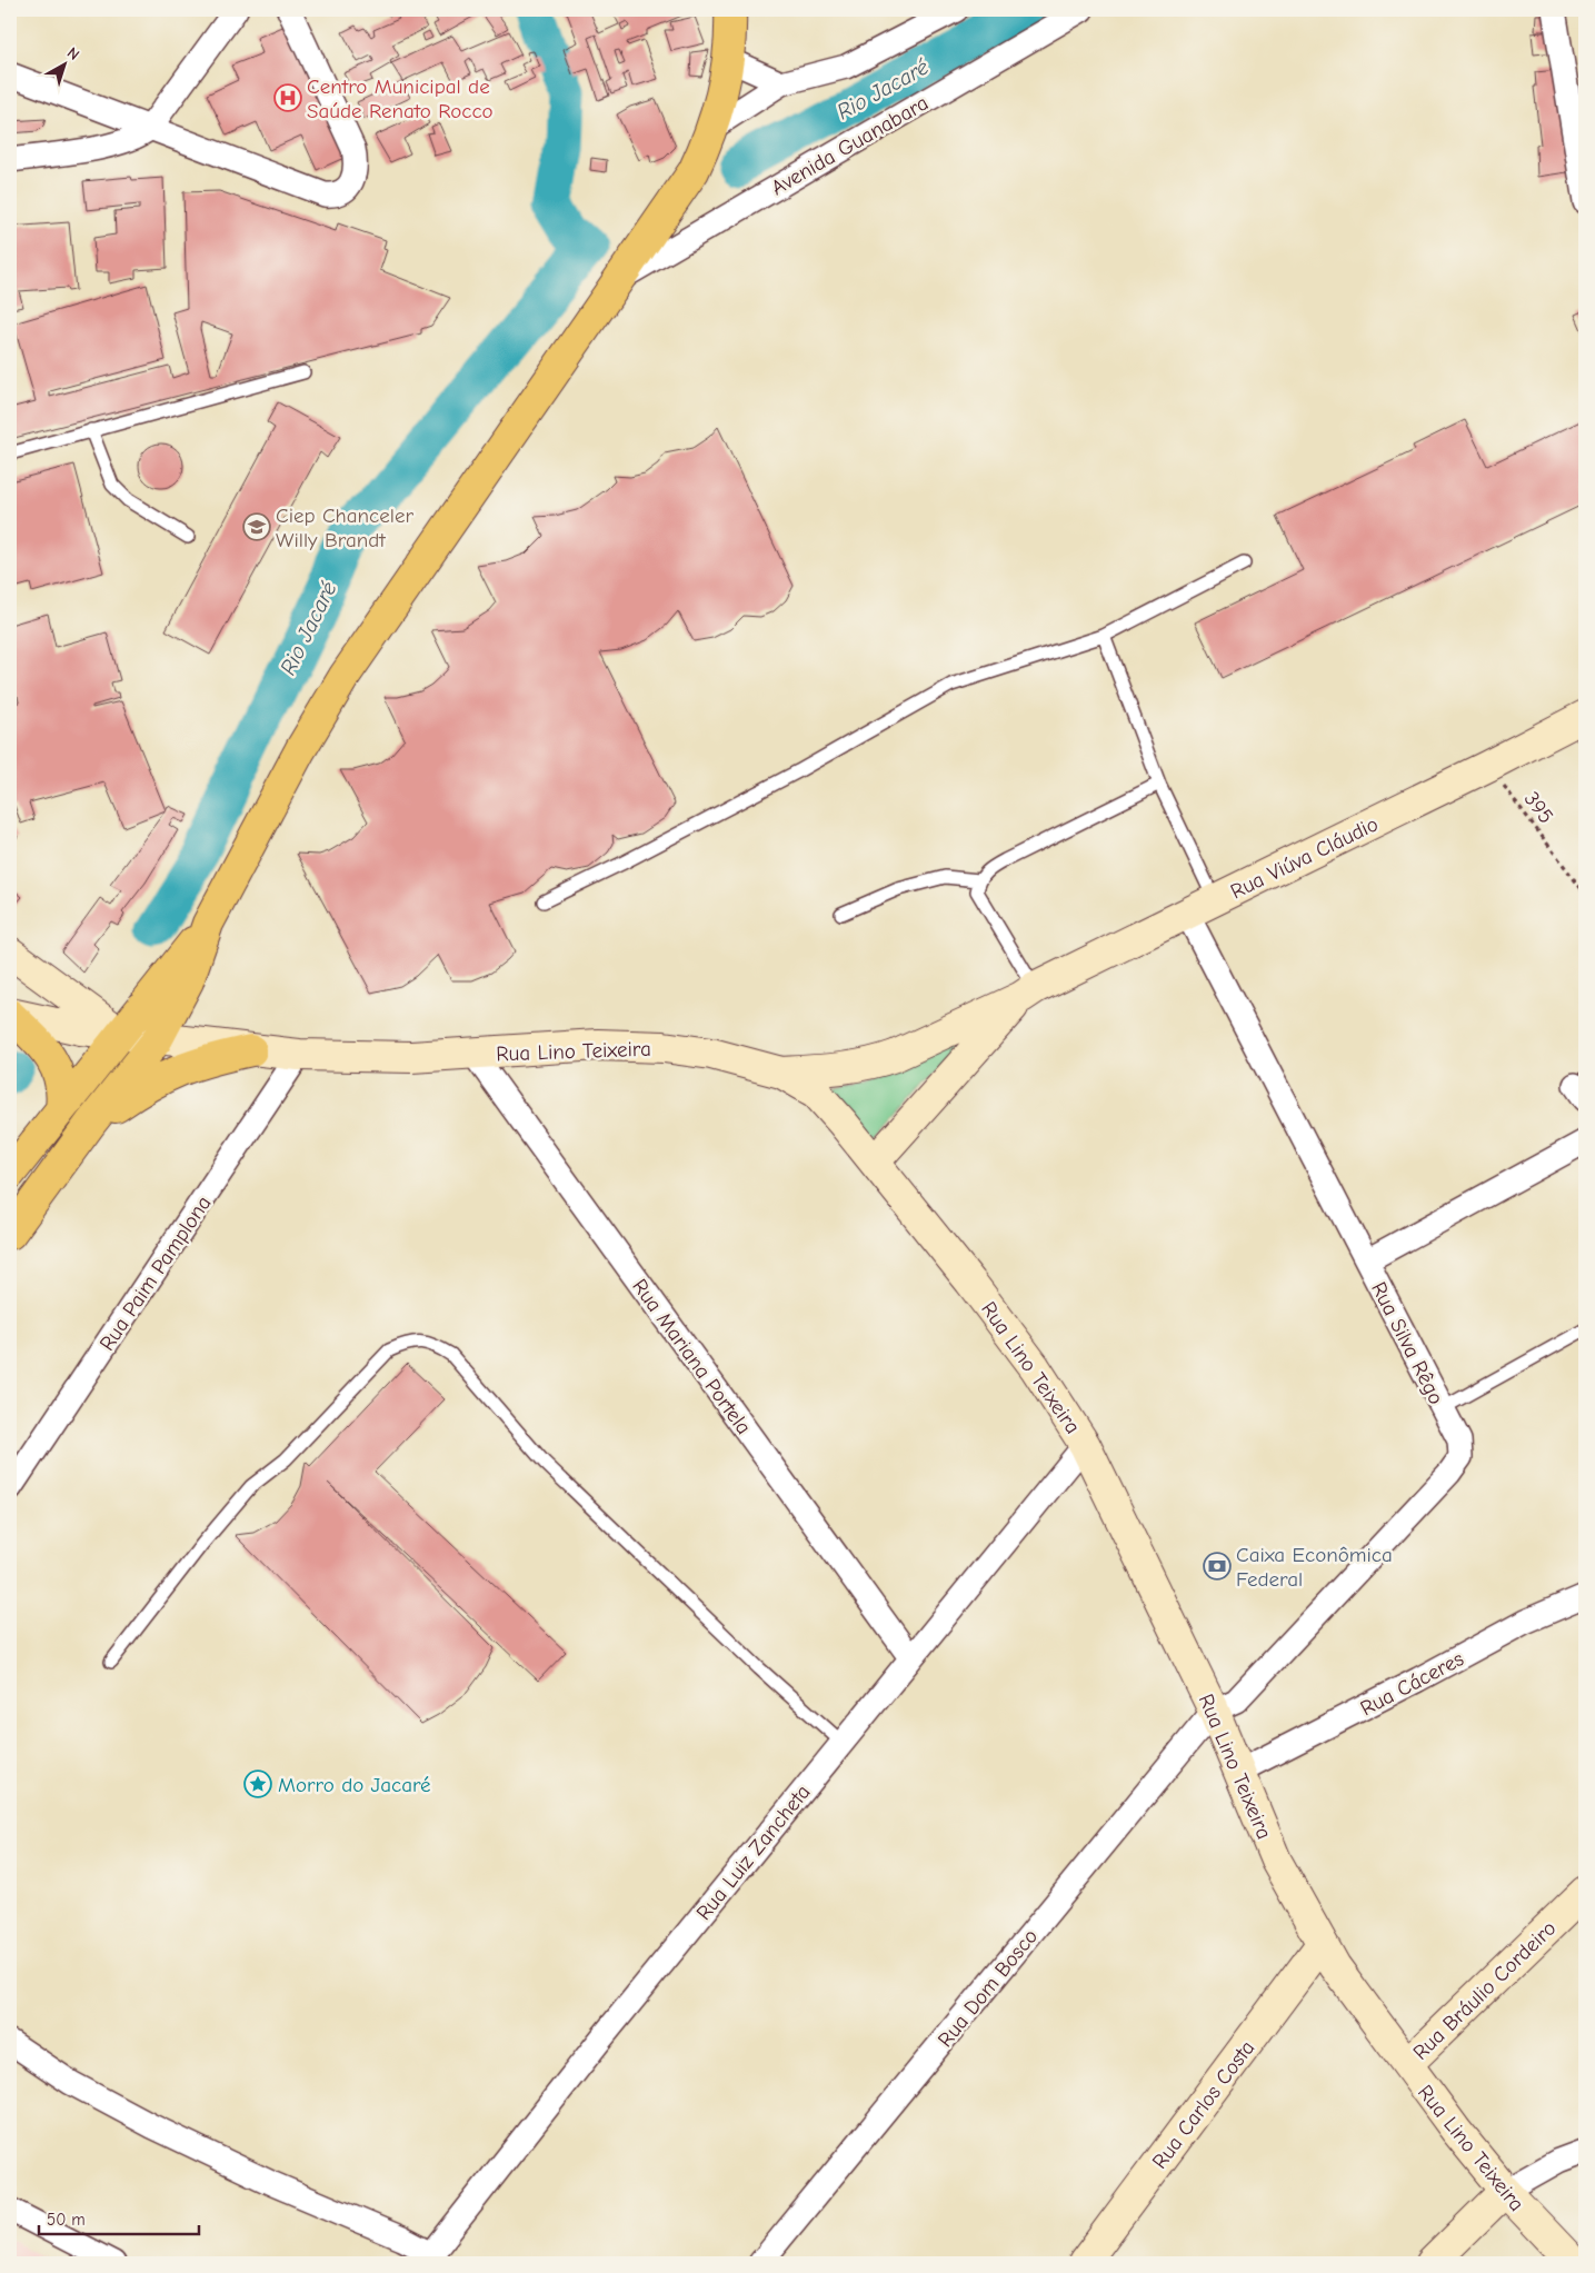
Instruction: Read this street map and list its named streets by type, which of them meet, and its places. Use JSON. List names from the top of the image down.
{
  "streets": {
    "main road": [
      "Rua Viúva Cláudio",
      "Rua Lino Teixeira",
      "Rua Bráulio Cordeiro",
      "Rua Carlos Costa"
    ],
    "street": [
      "Avenida Guanabara",
      "Rua Paim Pamplona",
      "Rua Silva Rêgo",
      "Rua Mariana Portela",
      "Rua Cáceres",
      "Rua Luiz Zancheta",
      "Rua Dom Bosco"
    ],
    "path": ["395"]
  },
  "crossings": [
    ["395", "Rua Viúva Cláudio"],
    ["Rua Viúva Cláudio", "Rua Lino Teixeira"],
    ["Rua Viúva Cláudio", "Rua Silva Rêgo"],
    ["Rua Lino Teixeira", "Rua Paim Pamplona"],
    ["Rua Lino Teixeira", "Rua Silva Rêgo"],
    ["Rua Lino Teixeira", "Rua Mariana Portela"],
    ["Rua Lino Teixeira", "Rua Cáceres"],
    ["Rua Lino Teixeira", "Rua Luiz Zancheta"],
    ["Rua Lino Teixeira", "Rua Dom Bosco"],
    ["Rua Lino Teixeira", "Rua Bráulio Cordeiro"],
    ["Rua Lino Teixeira", "Rua Carlos Costa"],
    ["Rua Silva Rêgo", "Rua Dom Bosco"],
    ["Rua Mariana Portela", "Rua Luiz Zancheta"]
  ],
  "water": ["Rio Jacaré"],
  "places": {
    "hospital": ["Centro Municipal de Saúde Renato Rocco"],
    "school or university": ["Ciep Chanceler Willy Brandt"],
    "bank": ["Caixa Econômica Federal"],
    "place": ["Morro do Jacaré"]
  },
  "scale_bar": "50 m",
  "north": "top right"
}
